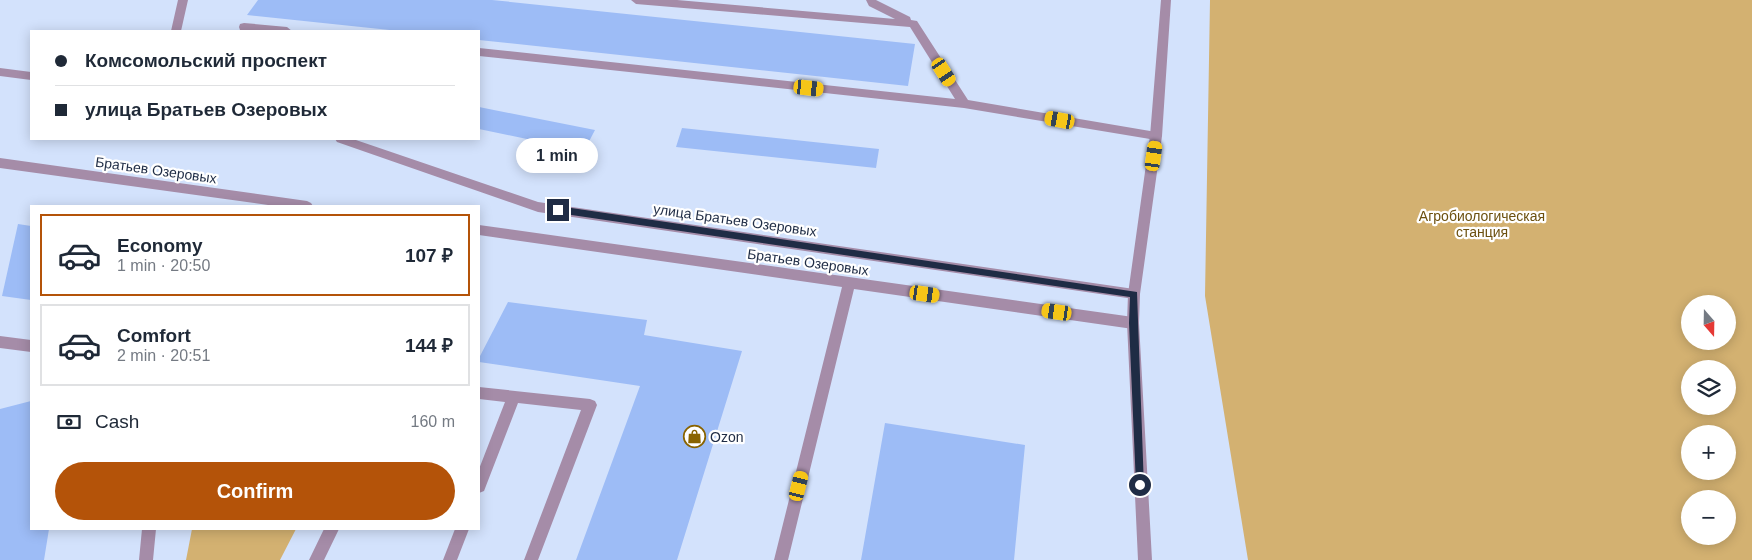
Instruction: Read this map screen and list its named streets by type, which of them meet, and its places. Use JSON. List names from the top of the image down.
{
  "streets": {
    "street": ["Братьев Озеровых", "улица Братьев Озеровых"]
  },
  "parks": ["Агробиологическая станция"],
  "places": {
    "shop": ["Ozon"]
  },
  "north": "bottom",
  "page": {
    "banner": ["Комсомольский проспект", "улица Братьев Озеровых"],
    "bubble": "1 min",
    "list": [
      {
        "name": "Economy",
        "note": "1 min · 20:50",
        "value": "107 ₽"
      },
      {
        "name": "Comfort",
        "note": "2 min · 20:51",
        "value": "144 ₽"
      }
    ],
    "map_buttons": ["+", "−"],
    "pay": ["Cash", "160 m"],
    "buttons": "Confirm"
  }
}
